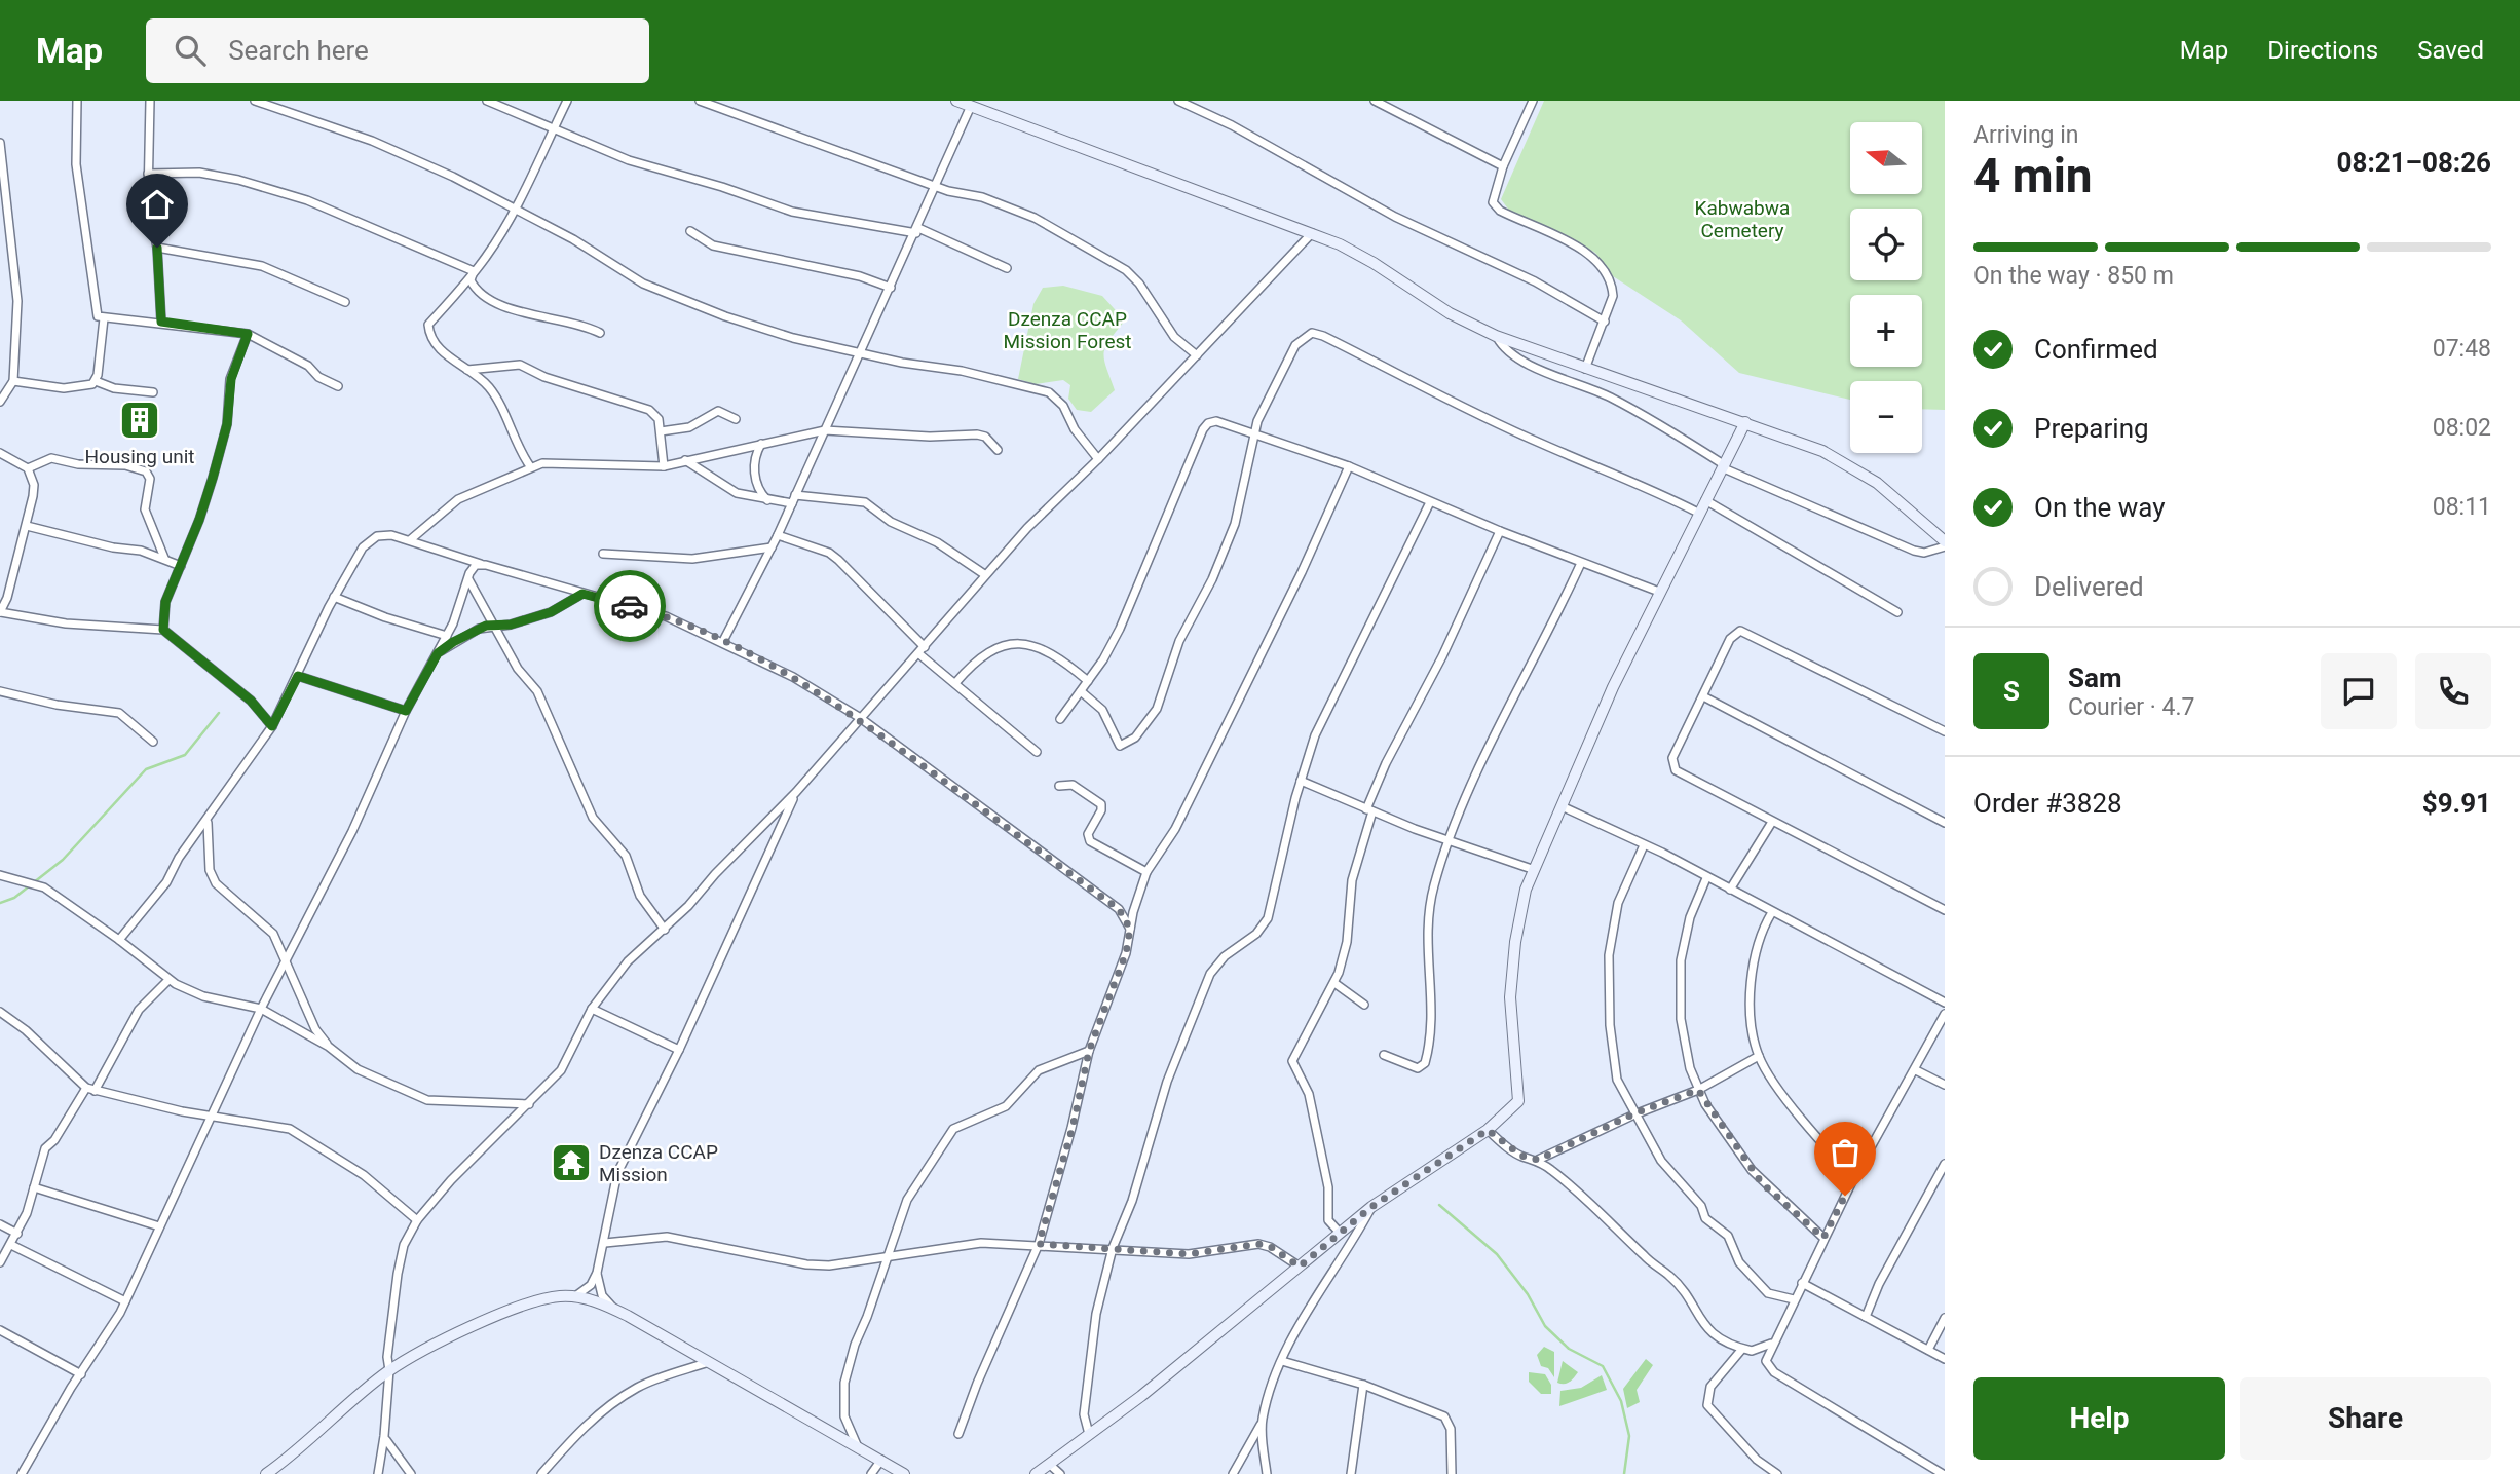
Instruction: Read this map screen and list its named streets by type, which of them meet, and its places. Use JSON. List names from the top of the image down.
{
  "parks": ["Kabwabwa Cemetery", "Dzenza CCAP Mission Forest"],
  "places": {
    "building": ["Housing unit"],
    "temple": ["Dzenza CCAP Mission"]
  },
  "north": "left",
  "page": {
    "header": "Map",
    "search": "Search here",
    "nav": ["Map", "Directions", "Saved"],
    "heading": ["4 min", "Arriving in", "08:21–08:26"],
    "panel": [
      "Sam",
      "Courier · 4.7",
      "Order #3828",
      "$9.91"
    ],
    "map_buttons": ["+", "−"],
    "bar": "On the way · 850 m",
    "list": [
      ["Confirmed", "07:48"],
      ["Preparing", "08:02"],
      ["On the way", "08:11"],
      "Delivered"
    ],
    "round": "S",
    "buttons": ["Help", "Share"]
  }
}
